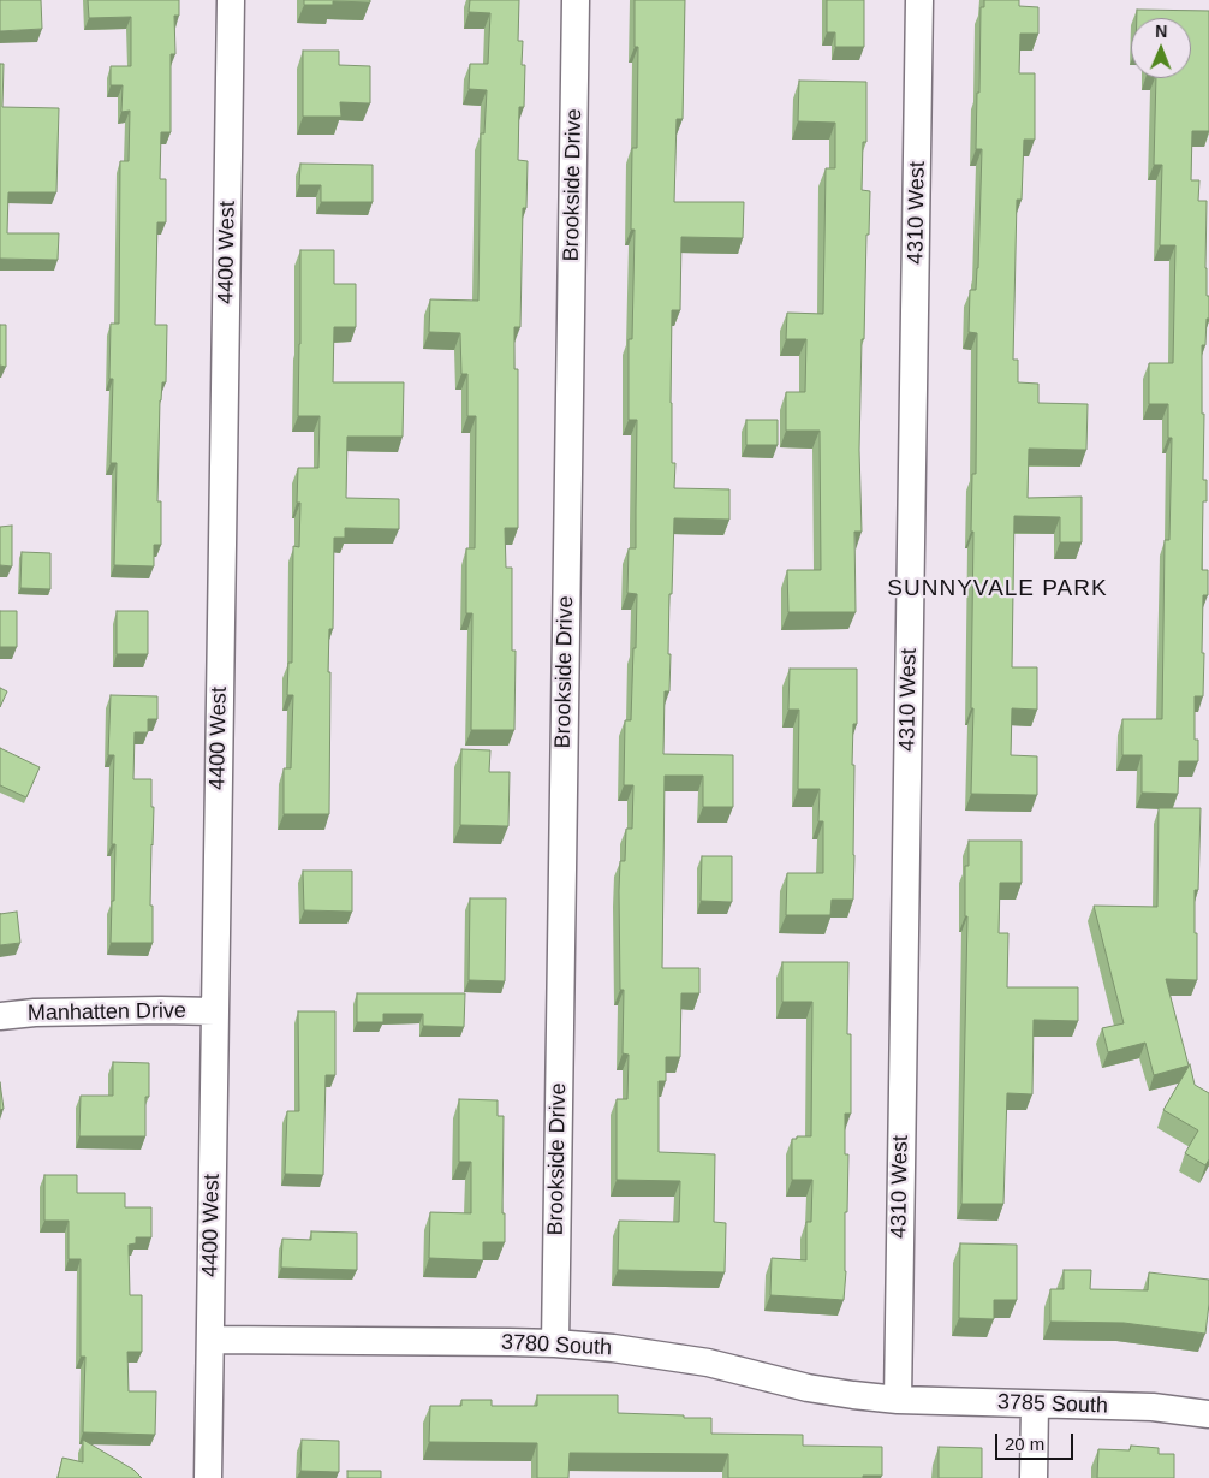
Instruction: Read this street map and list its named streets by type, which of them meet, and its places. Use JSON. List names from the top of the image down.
{
  "streets": {
    "street": [
      "Brookside Drive",
      "4310 West",
      "4400 West",
      "Manhatten Drive",
      "3780 South",
      "3785 South"
    ]
  },
  "crossings": [
    ["Brookside Drive", "3780 South"],
    ["4310 West", "3780 South"],
    ["4310 West", "3785 South"],
    ["4400 West", "Manhatten Drive"],
    ["4400 West", "3780 South"],
    ["3780 South", "3785 South"]
  ],
  "districts": ["SUNNYVALE PARK"],
  "scale_bar": "20 m",
  "north": "top"
}
